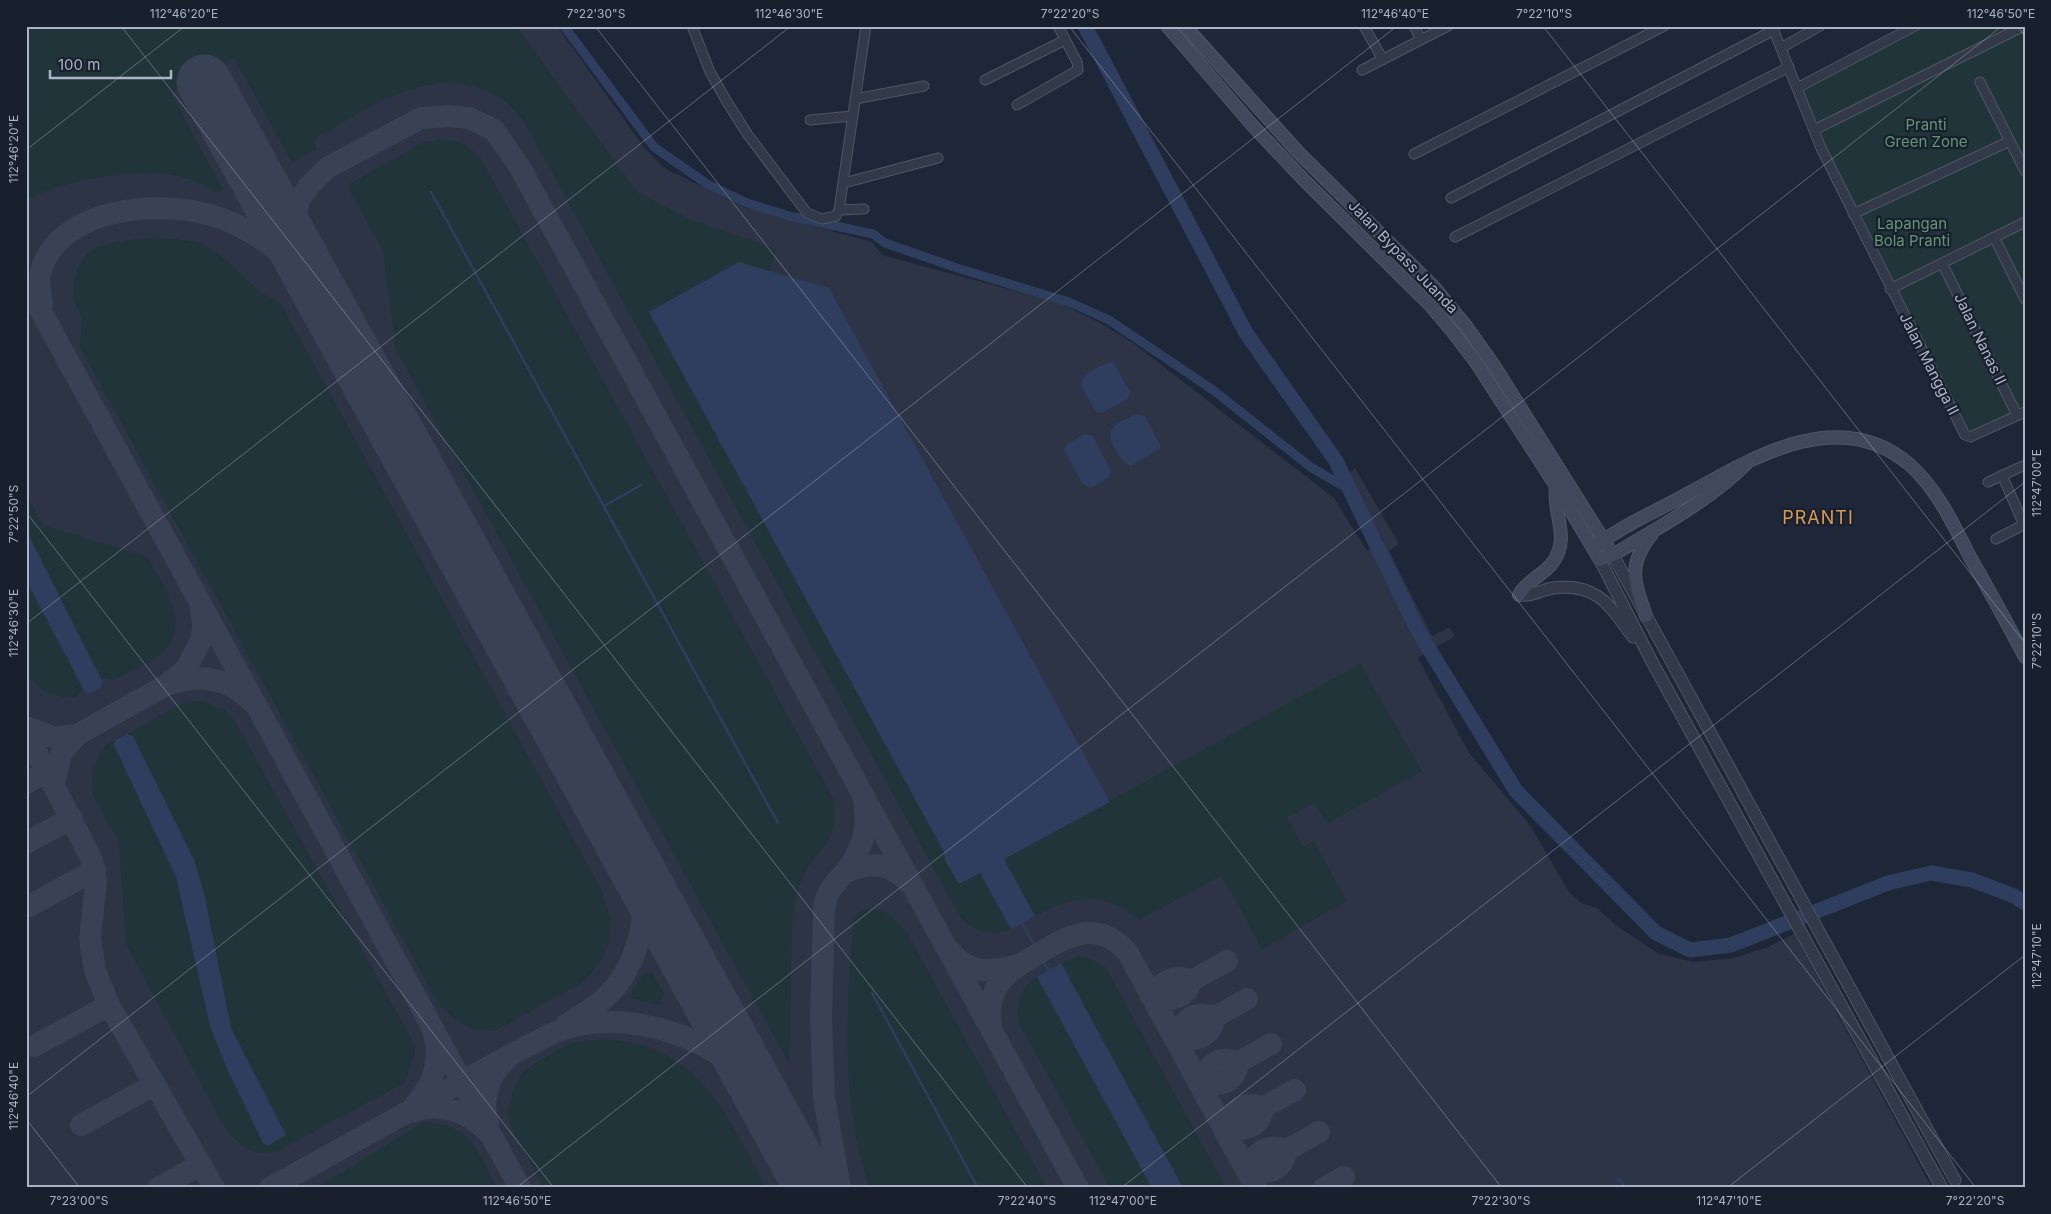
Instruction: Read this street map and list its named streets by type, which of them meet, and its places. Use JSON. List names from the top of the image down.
{
  "streets": {
    "main road": ["Jalan Bypass Juanda"],
    "street": ["Jalan Nanas II", "Jalan Mangga II"]
  },
  "crossings": [
    ["Jalan Nanas II", "Jalan Mangga II"]
  ],
  "districts": ["PRANTI"],
  "parks": ["Pranti Green Zone", "Lapangan Bola Pranti"],
  "scale_bar": "100 m",
  "coordinates": [
    "112°46'20\"E",
    "7°22'30\"S",
    "112°46'30\"E",
    "7°22'20\"S",
    "112°46'40\"E",
    "7°22'10\"S",
    "112°46'50\"E",
    "112°47'00\"E",
    "7°22'50\"S",
    "112°47'10\"E",
    "7°23'00\"S",
    "7°22'40\"S"
  ]
}
